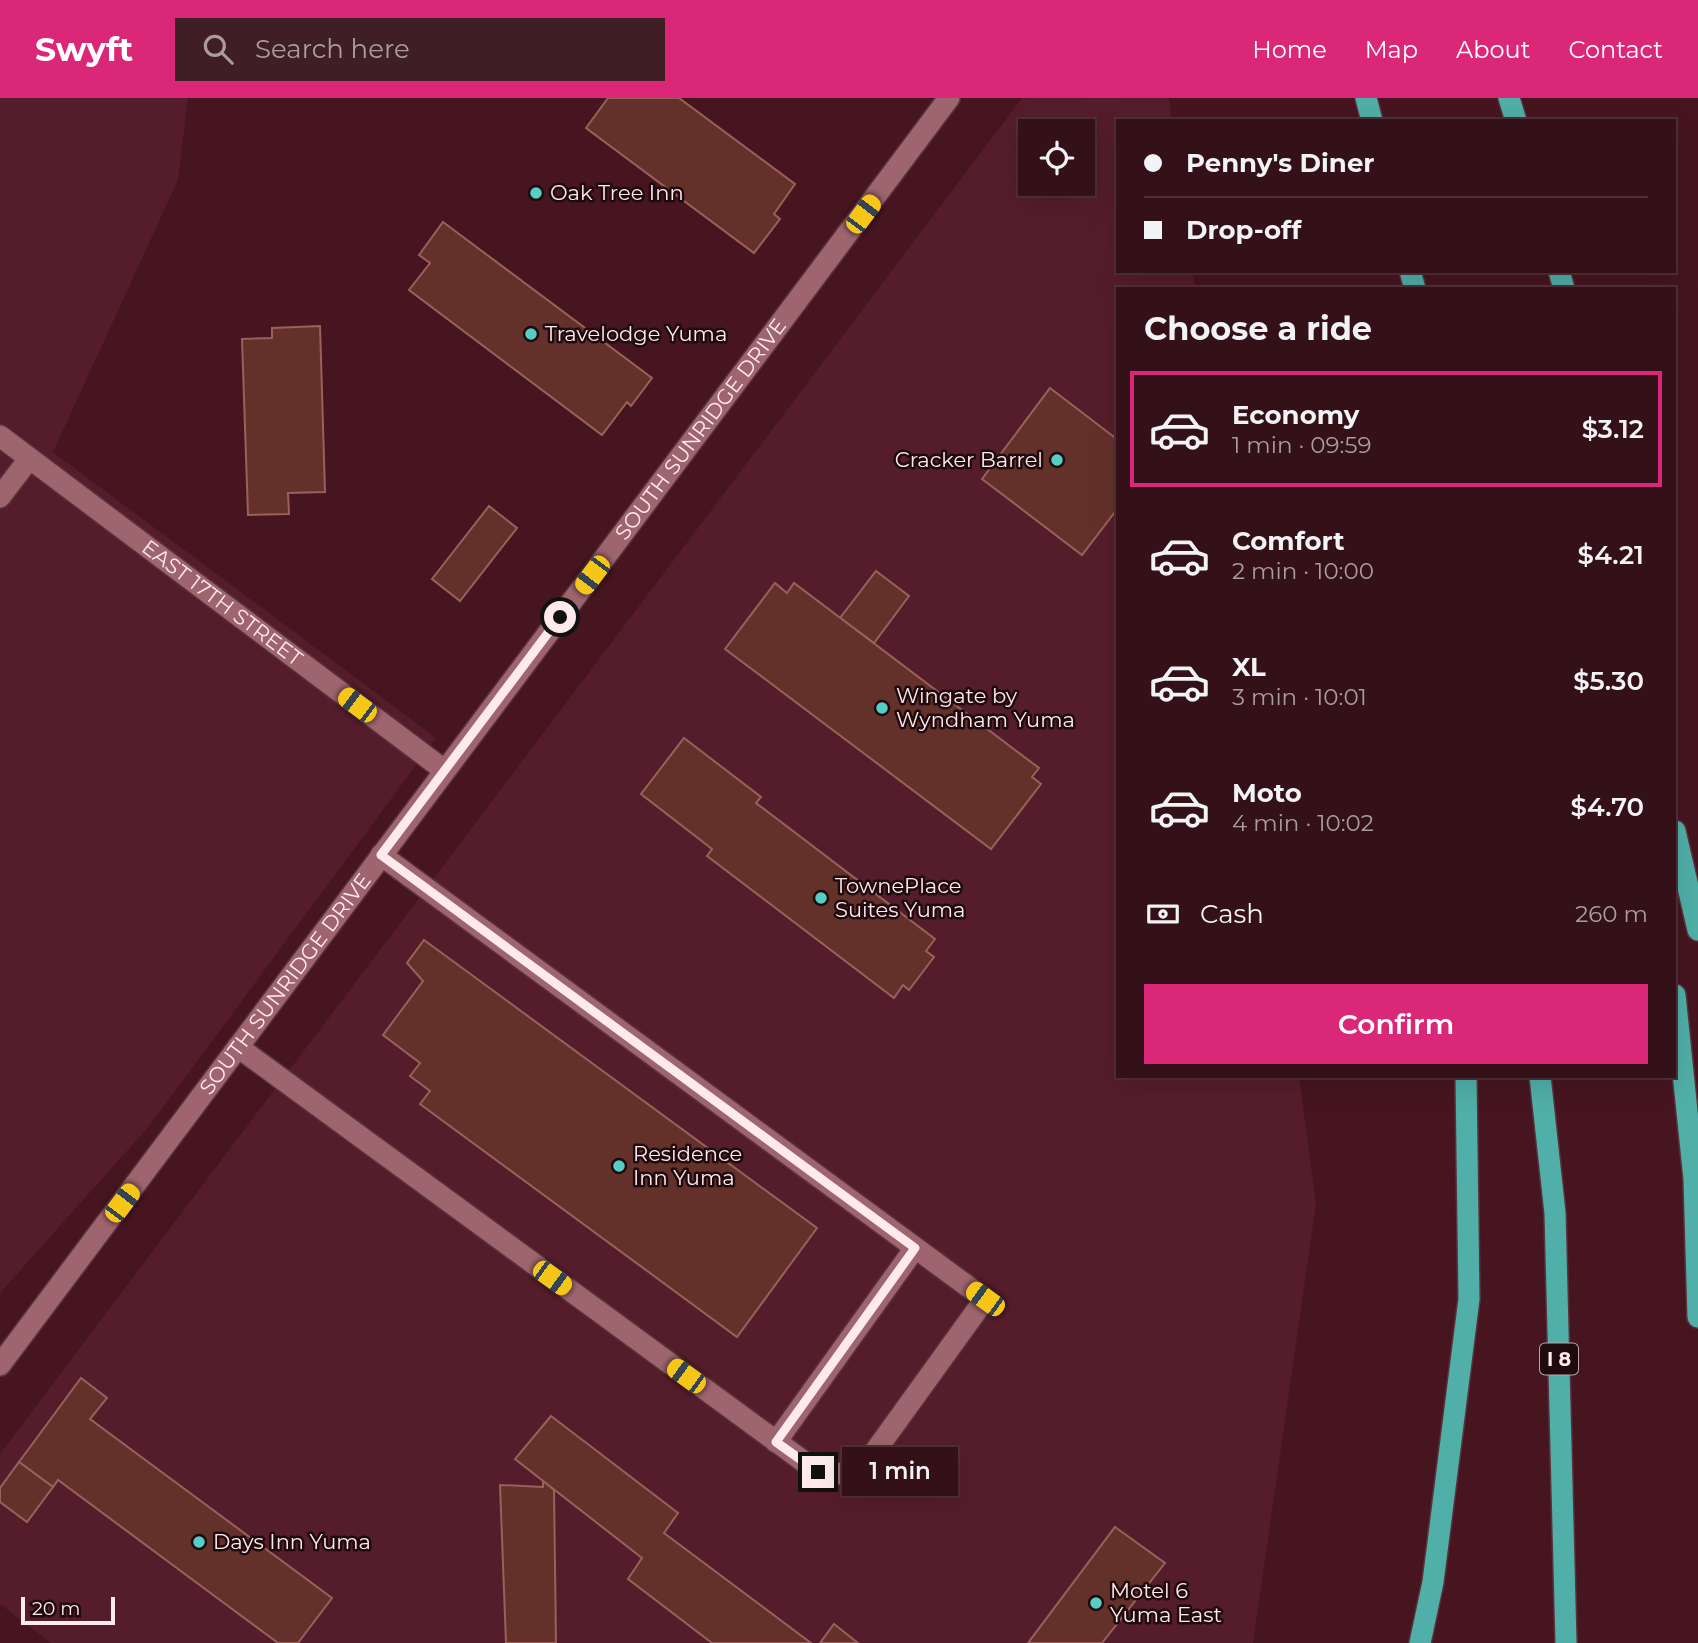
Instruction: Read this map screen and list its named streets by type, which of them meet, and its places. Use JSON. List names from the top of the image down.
{
  "streets": {
    "highway": ["I 8"],
    "street": ["SOUTH SUNRIDGE DRIVE", "EAST 17TH STREET"]
  },
  "crossings": [
    ["SOUTH SUNRIDGE DRIVE", "EAST 17TH STREET"]
  ],
  "places": [
    "Oak Tree Inn",
    "Travelodge Yuma",
    "Cracker Barrel",
    "Wingate by Wyndham Yuma",
    "TownePlace Suites Yuma",
    "Residence Inn Yuma",
    "Days Inn Yuma",
    "Motel 6 Yuma East"
  ],
  "scale_bar": "20 m",
  "page": {
    "header": "Swyft",
    "search": "Search here",
    "nav": [
      "Home",
      "Map",
      "About",
      "Contact"
    ],
    "banner": ["Penny's Diner", "Drop-off"],
    "heading": "Choose a ride",
    "list": [
      {
        "name": "Economy",
        "note": "1 min · 09:59",
        "value": "$3.12"
      },
      {
        "name": "Comfort",
        "note": "2 min · 10:00",
        "value": "$4.21"
      },
      {
        "name": "XL",
        "note": "3 min · 10:01",
        "value": "$5.30"
      },
      {
        "name": "Moto",
        "note": "4 min · 10:02",
        "value": "$4.70"
      }
    ],
    "pay": ["Cash", "260 m"],
    "buttons": "Confirm",
    "bubble": "1 min",
    "scale": "20 m"
  }
}
